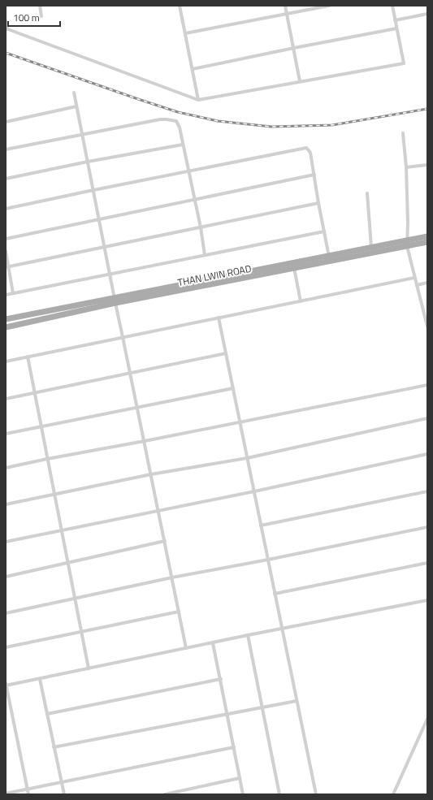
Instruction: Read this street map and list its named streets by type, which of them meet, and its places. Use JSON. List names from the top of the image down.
{
  "streets": {
    "main road": ["THAN LWIN ROAD"]
  },
  "scale_bar": "100 m"
}
